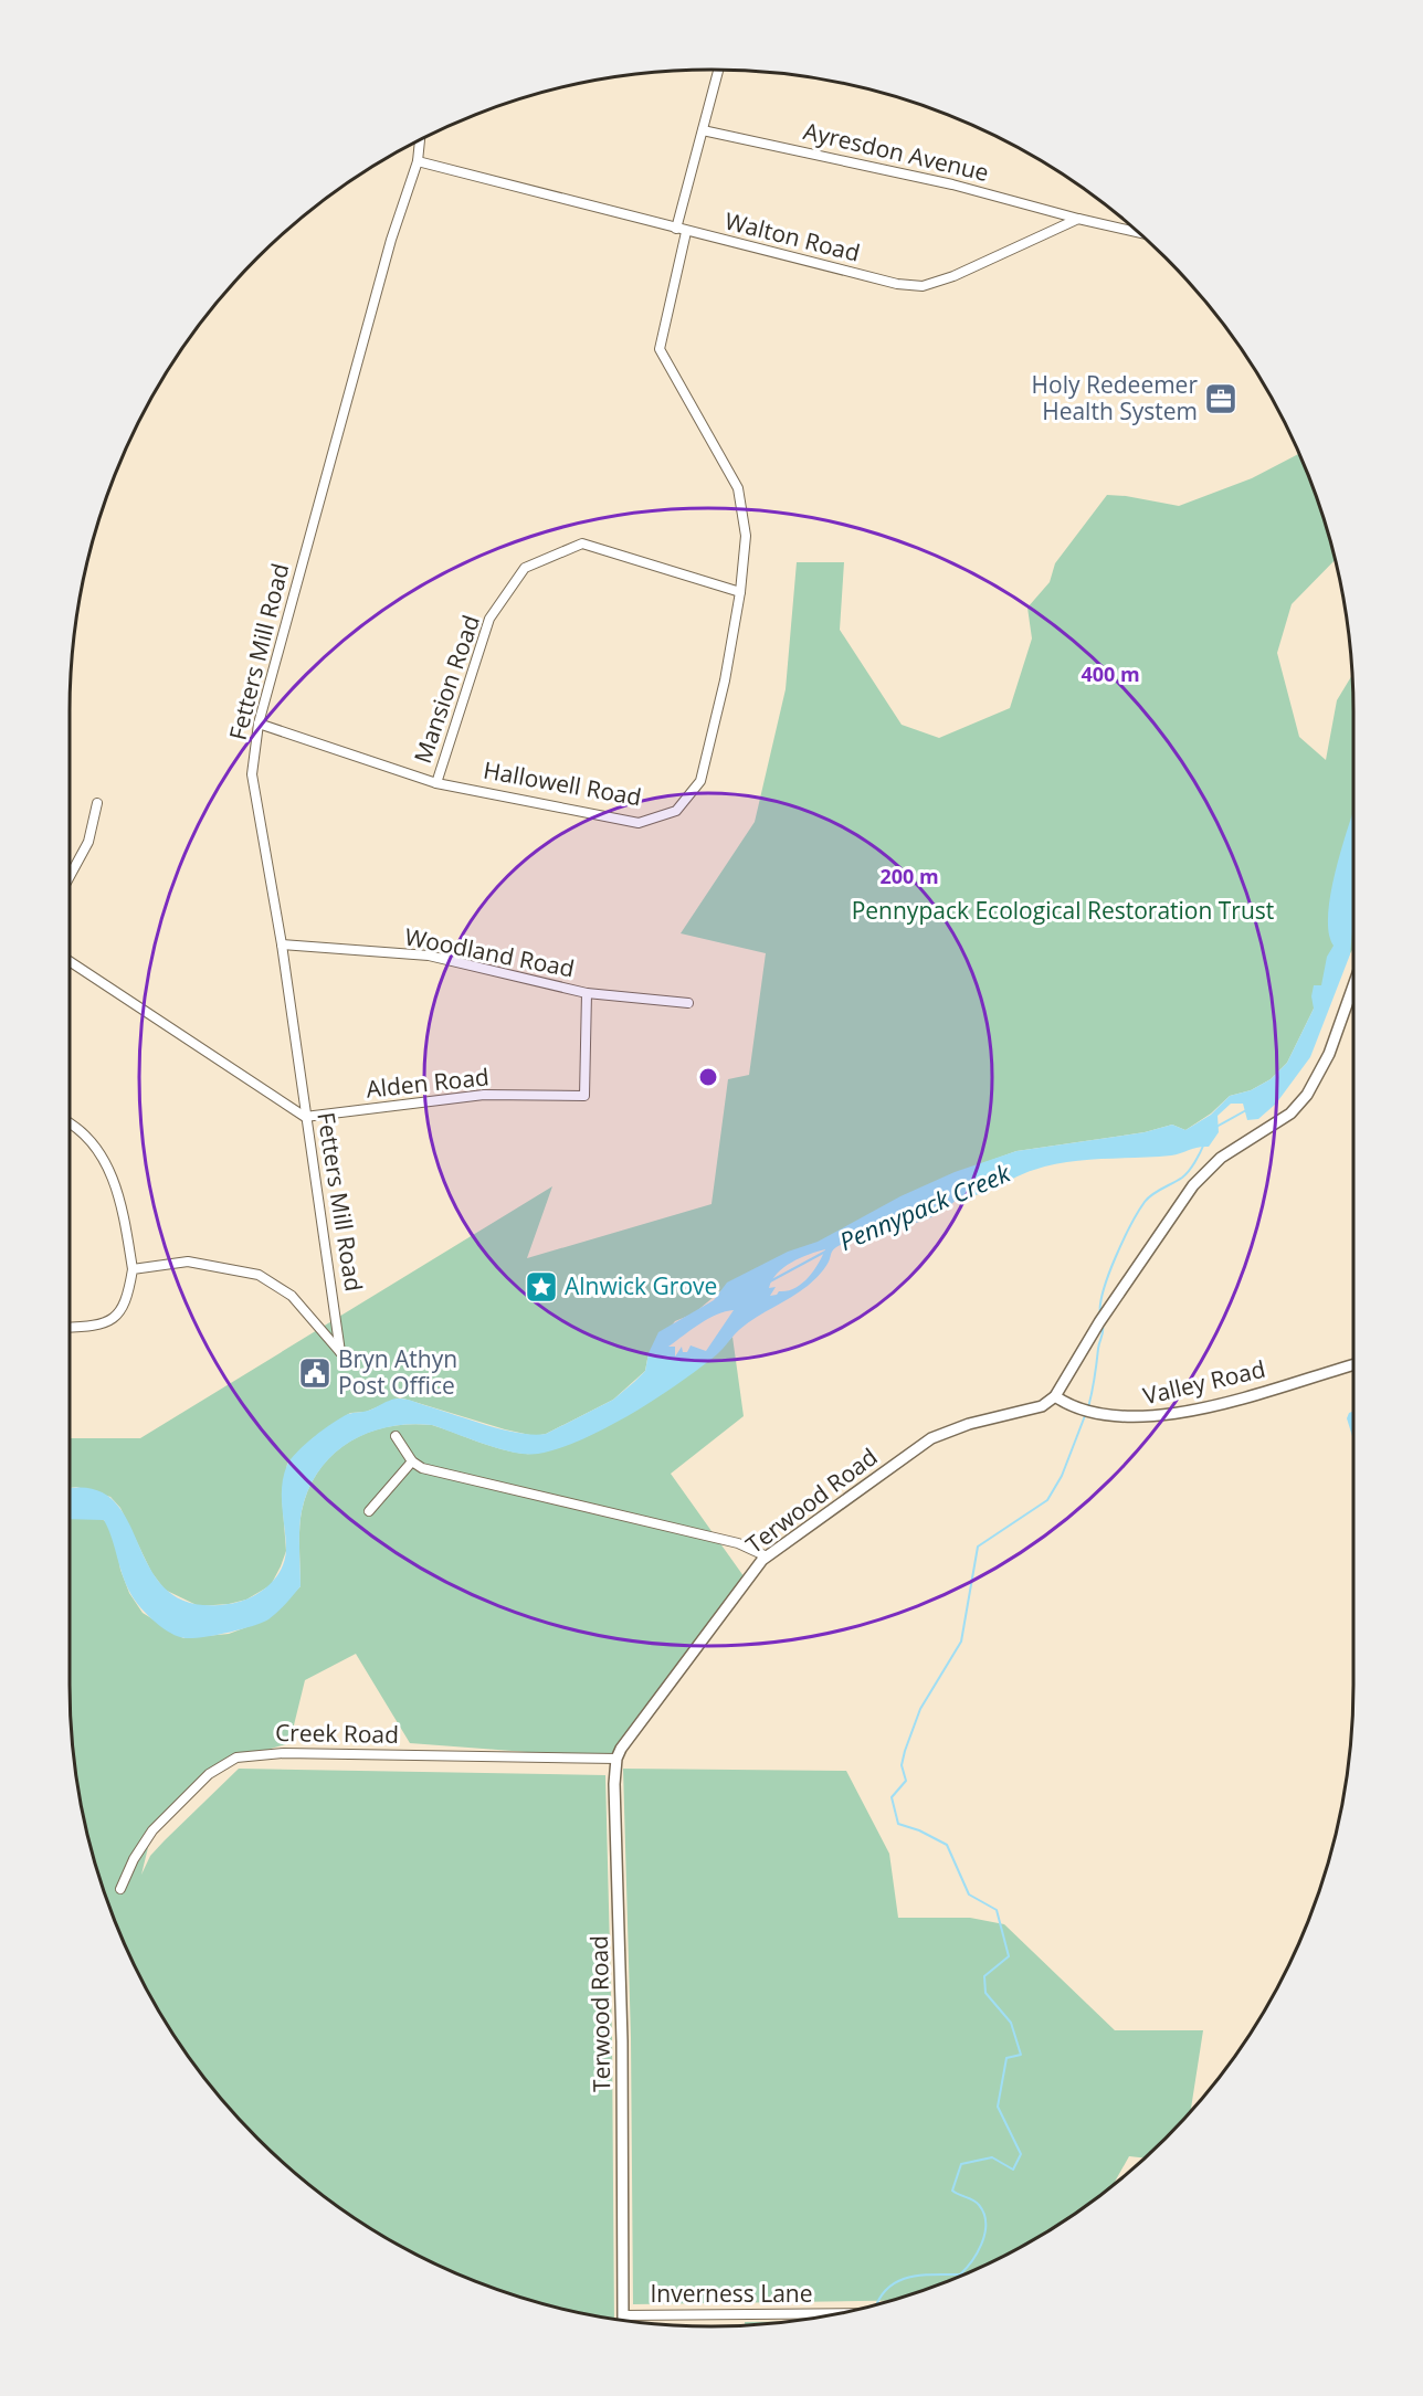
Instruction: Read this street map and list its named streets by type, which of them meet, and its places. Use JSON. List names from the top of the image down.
{
  "streets": {
    "street": [
      "Ayresdon Avenue",
      "Walton Road",
      "Fetters Mill Road",
      "Mansion Road",
      "Hallowell Road",
      "Woodland Road",
      "Alden Road",
      "Valley Road",
      "Terwood Road",
      "Creek Road",
      "Inverness Lane"
    ]
  },
  "crossings": [
    ["Ayresdon Avenue", "Walton Road"],
    ["Walton Road", "Fetters Mill Road"],
    ["Walton Road", "Hallowell Road"],
    ["Fetters Mill Road", "Hallowell Road"],
    ["Fetters Mill Road", "Woodland Road"],
    ["Fetters Mill Road", "Alden Road"],
    ["Mansion Road", "Hallowell Road"],
    ["Woodland Road", "Alden Road"],
    ["Valley Road", "Terwood Road"],
    ["Terwood Road", "Creek Road"],
    ["Terwood Road", "Inverness Lane"]
  ],
  "water": ["Pennypack Creek"],
  "parks": ["Pennypack Ecological Restoration Trust"],
  "places": {
    "office": ["Holy Redeemer Health System"],
    "place": ["Alnwick Grove"],
    "public building": ["Bryn Athyn Post Office"]
  },
  "rings": ["400 m", "200 m"]
}
